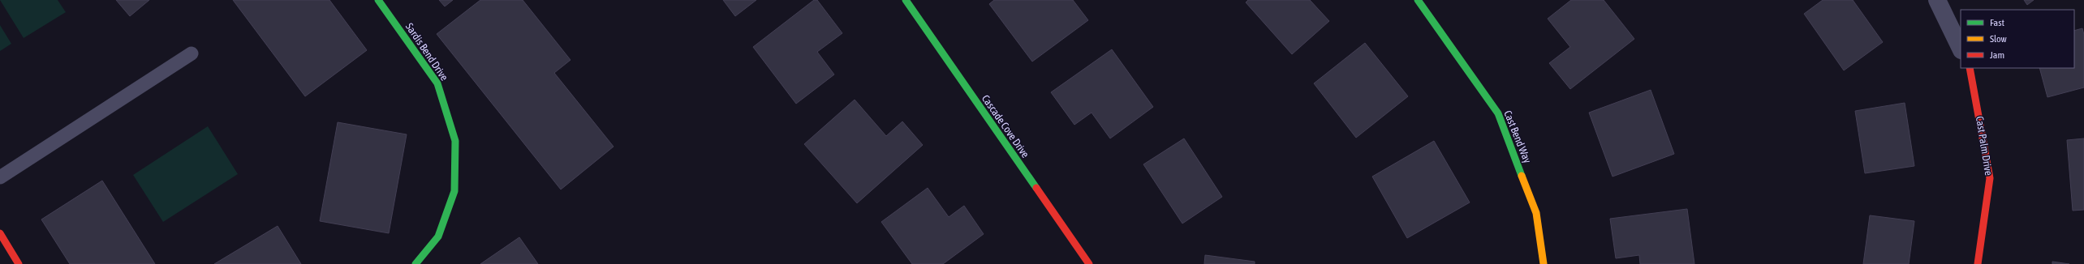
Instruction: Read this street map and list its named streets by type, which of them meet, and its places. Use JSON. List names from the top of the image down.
{
  "streets": {
    "street": [
      "Sardis Bend Drive",
      "Cascade Cove Drive",
      "Cast Bend Way",
      "Cast Palm Drive"
    ]
  },
  "legend": ["Fast", "Slow", "Jam"]
}
